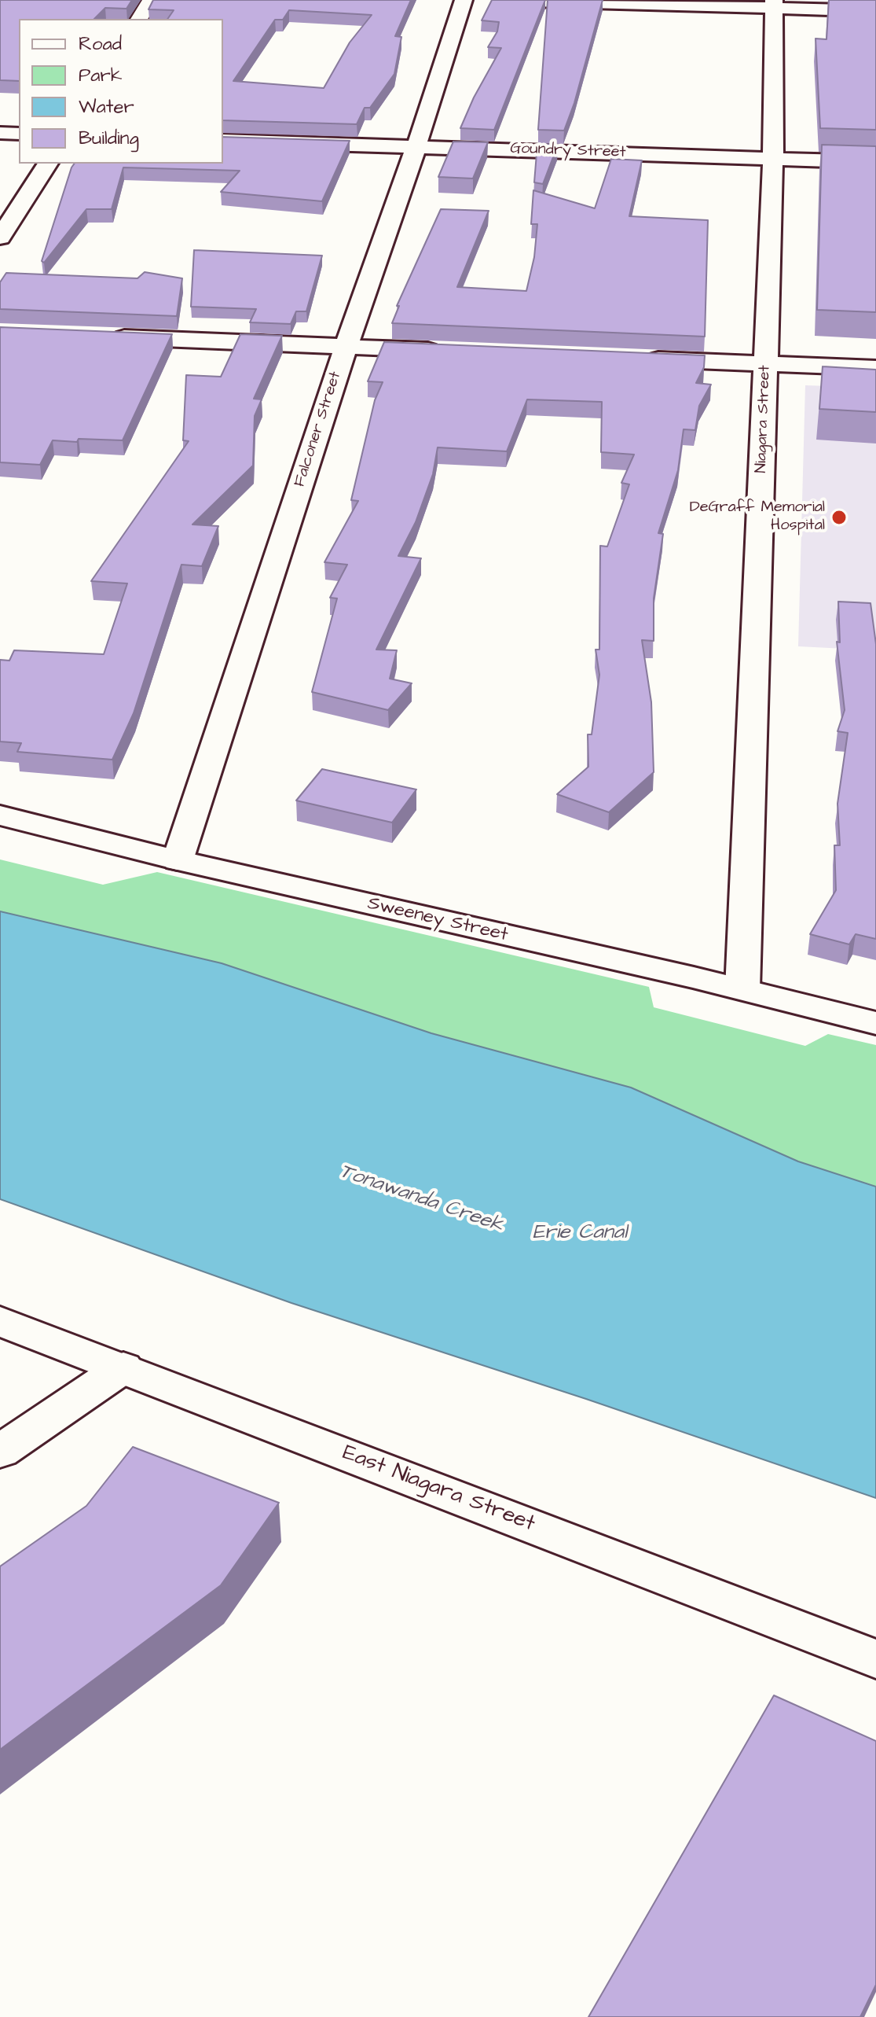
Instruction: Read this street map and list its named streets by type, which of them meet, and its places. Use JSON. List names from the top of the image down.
{
  "streets": {
    "street": [
      "Goundry Street",
      "Niagara Street",
      "Falconer Street",
      "Sweeney Street",
      "East Niagara Street"
    ]
  },
  "crossings": [
    ["Goundry Street", "Niagara Street"],
    ["Goundry Street", "Falconer Street"],
    ["Niagara Street", "Sweeney Street"],
    ["Falconer Street", "Sweeney Street"]
  ],
  "water": ["Tonawanda Creek", "Erie Canal"],
  "places": ["DeGraff Memorial Hospital"],
  "legend": [
    "Road",
    "Park",
    "Water",
    "Building"
  ]
}
